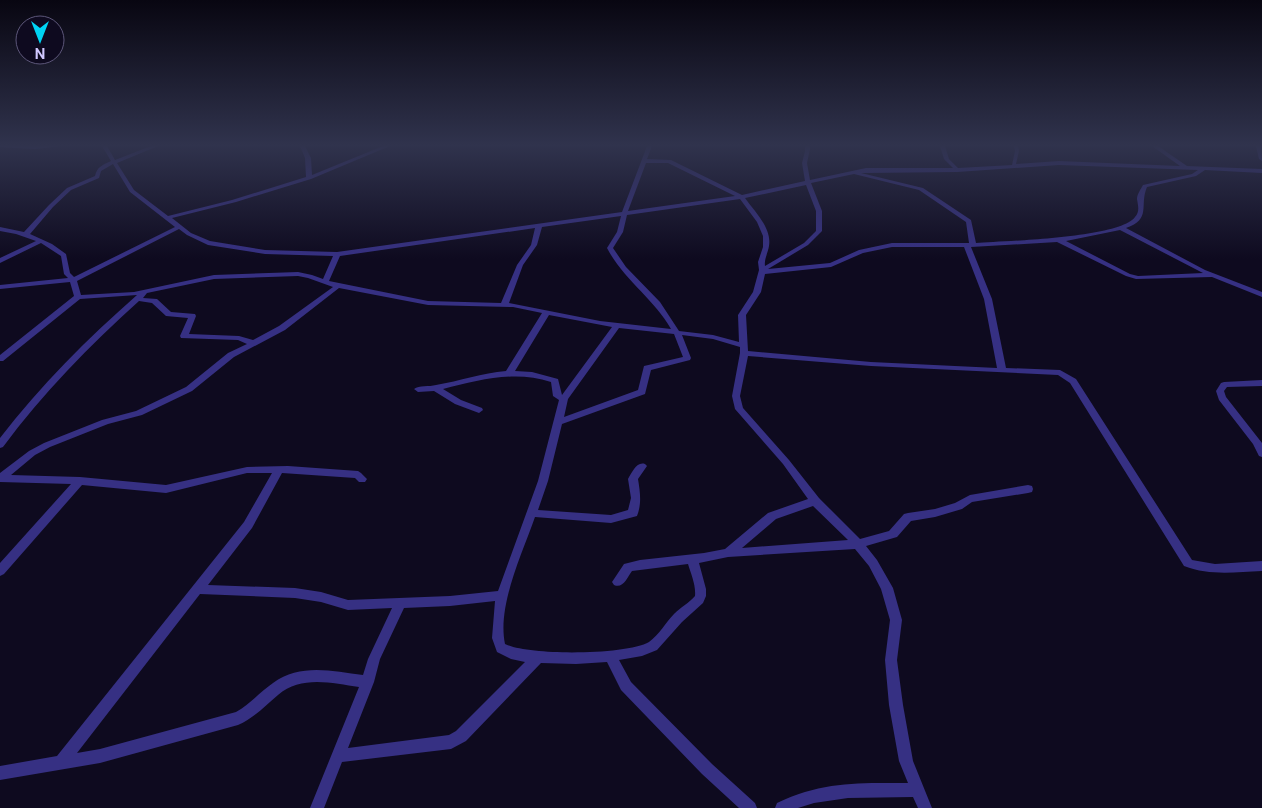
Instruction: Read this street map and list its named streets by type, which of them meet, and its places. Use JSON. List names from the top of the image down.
{
  "north": "bottom"
}
